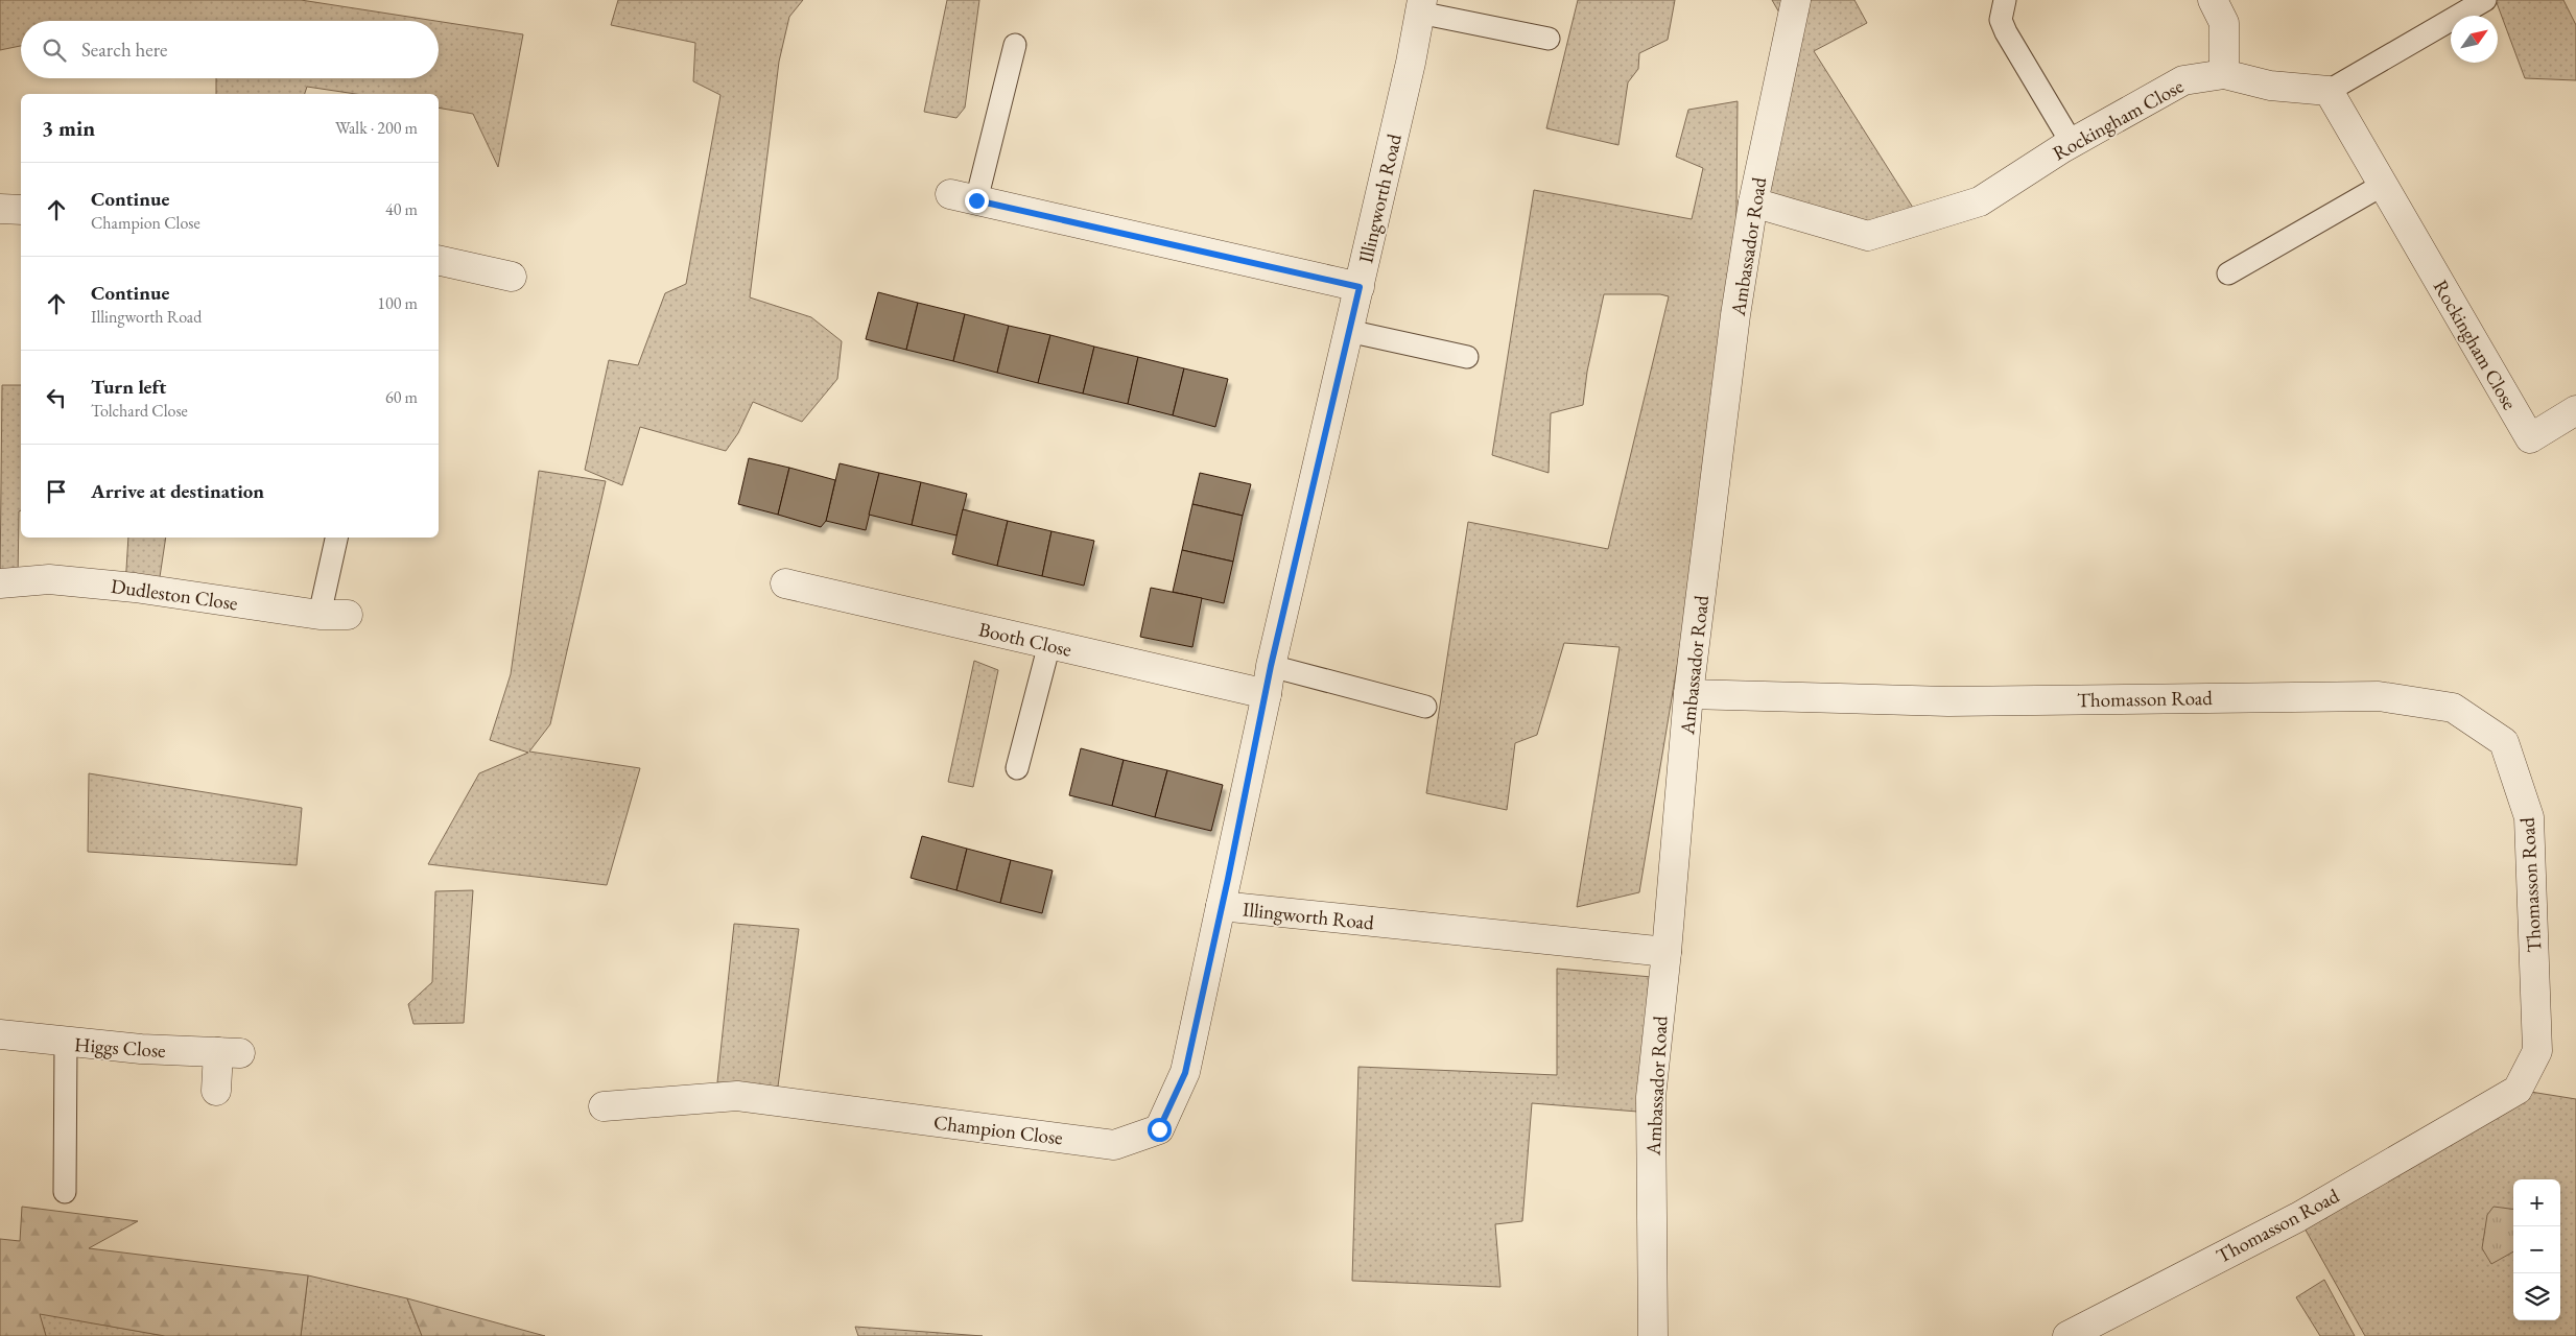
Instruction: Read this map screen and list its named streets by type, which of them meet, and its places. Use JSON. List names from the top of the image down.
{
  "streets": {
    "street": [
      "Rockingham Close",
      "Illingworth Road",
      "Ambassador Road",
      "Dudleston Close",
      "Booth Close",
      "Thomasson Road",
      "Higgs Close",
      "Champion Close"
    ]
  },
  "crossings": [
    ["Rockingham Close", "Ambassador Road"],
    ["Illingworth Road", "Ambassador Road"],
    ["Illingworth Road", "Booth Close"],
    ["Illingworth Road", "Champion Close"],
    ["Ambassador Road", "Thomasson Road"]
  ],
  "north": "top right",
  "page": {
    "search": "Search here",
    "heading": ["3 min", "Walk · 200 m"],
    "list": [
      ["Continue", "Champion Close", "40 m"],
      ["Continue", "Illingworth Road", "100 m"],
      ["Turn left", "Tolchard Close", "60 m"],
      "Arrive at destination"
    ],
    "map_buttons": ["+", "−"]
  }
}
